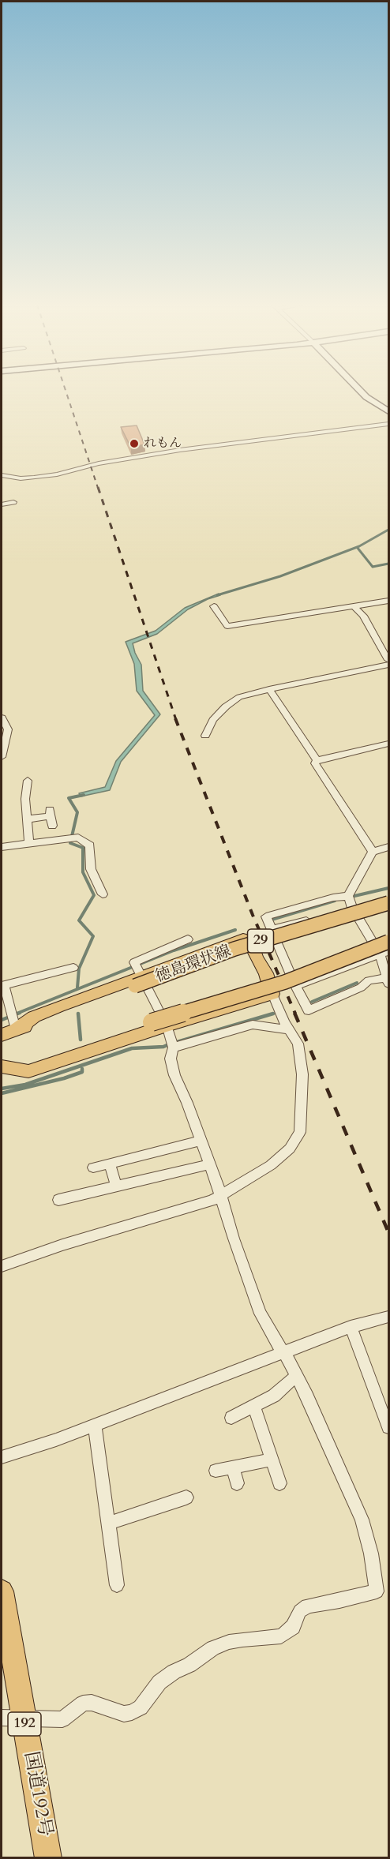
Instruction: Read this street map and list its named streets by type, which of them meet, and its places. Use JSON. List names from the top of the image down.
{
  "streets": {
    "highway": ["192", "国道192号"],
    "main road": ["29", "徳島環状線"]
  },
  "places": ["れもん"]
}
